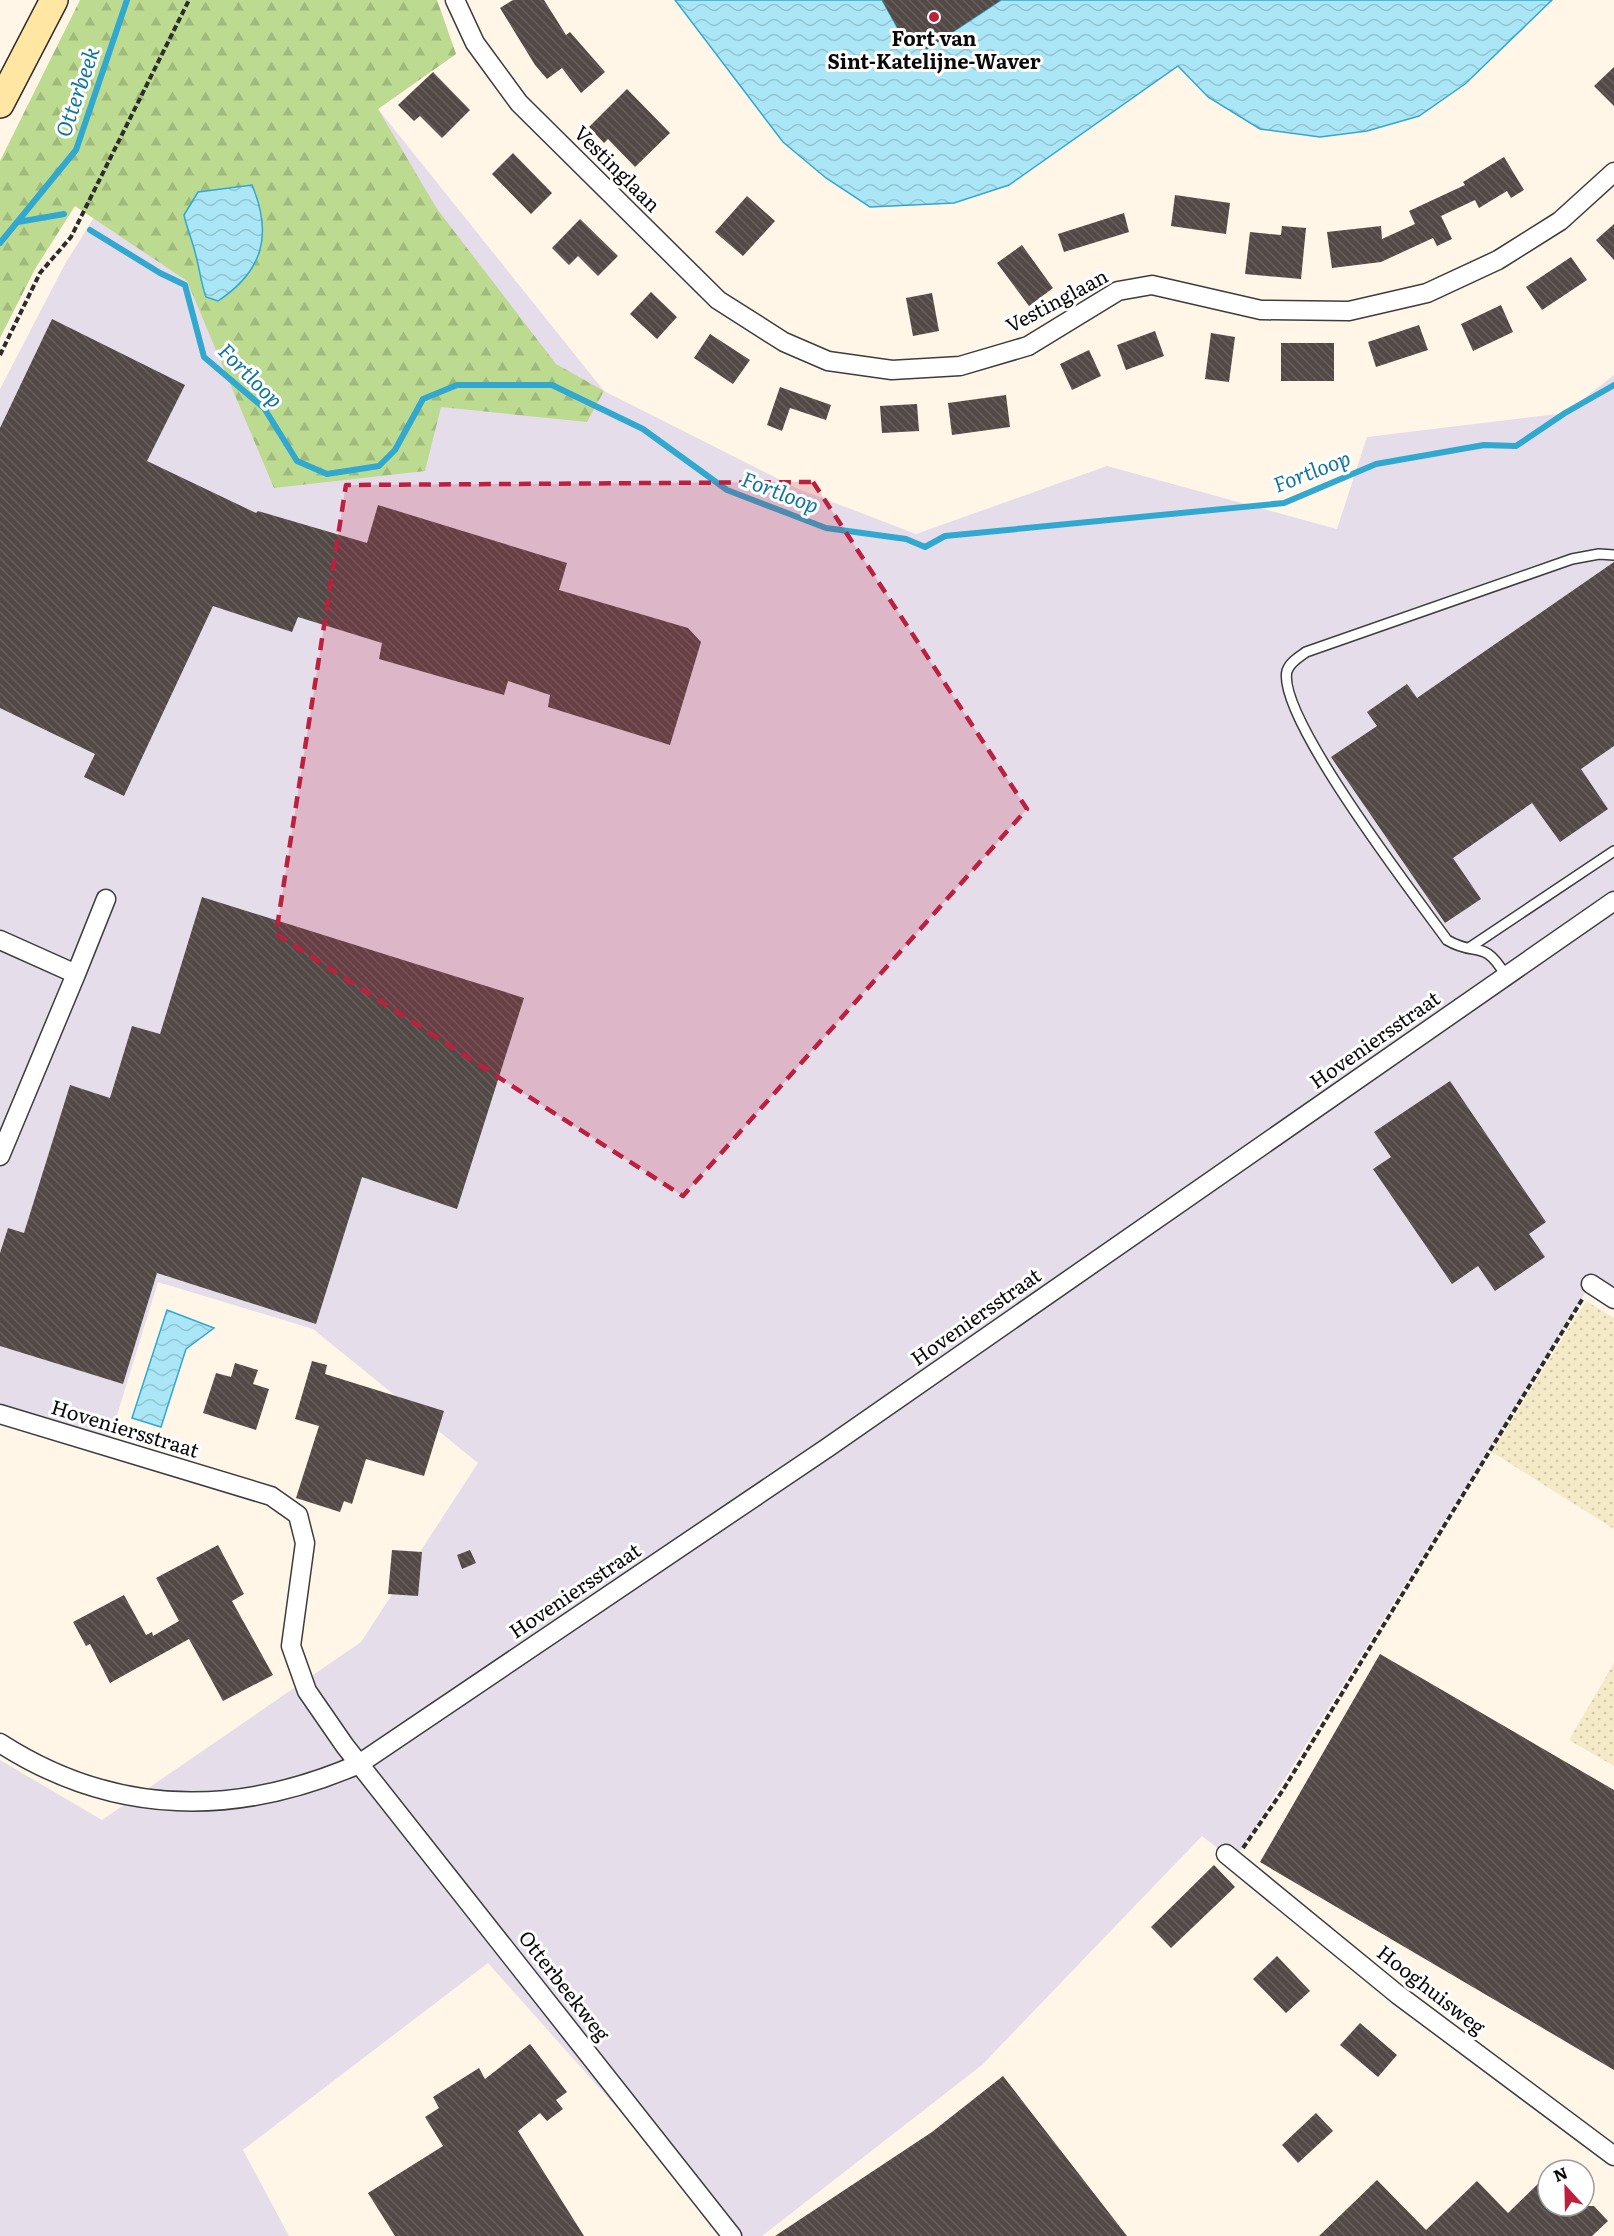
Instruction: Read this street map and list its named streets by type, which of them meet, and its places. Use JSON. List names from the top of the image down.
{
  "streets": {
    "street": [
      "Vestinglaan",
      "Hoveniersstraat",
      "Otterbeekweg",
      "Hooghuisweg"
    ]
  },
  "crossings": [
    ["Hoveniersstraat", "Otterbeekweg"]
  ],
  "water": ["Otterbeek", "Fortloop"],
  "places": ["Fort van Sint-Katelijne-Waver"],
  "north": "top"
}
